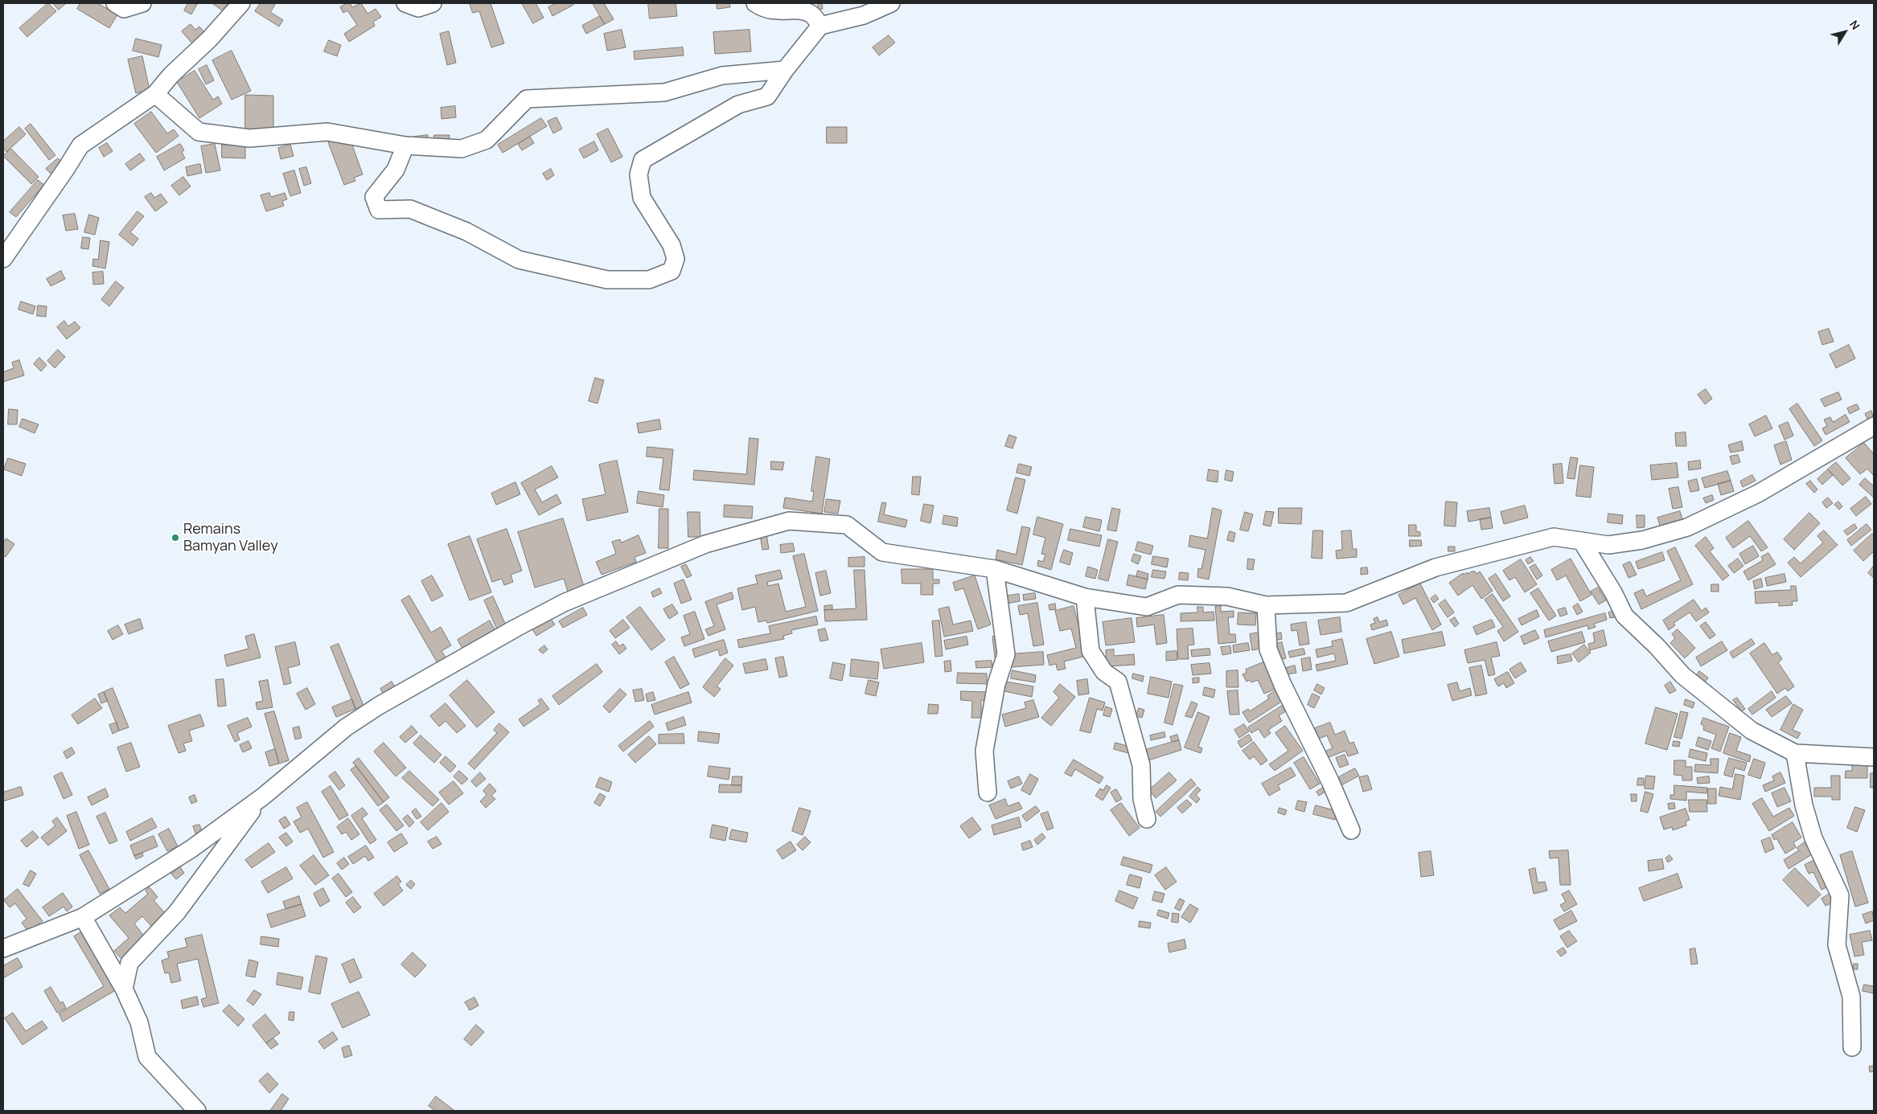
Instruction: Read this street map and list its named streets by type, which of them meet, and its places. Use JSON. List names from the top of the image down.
{
  "places": ["Remains Bamyan Valley"],
  "north": "top right"
}
